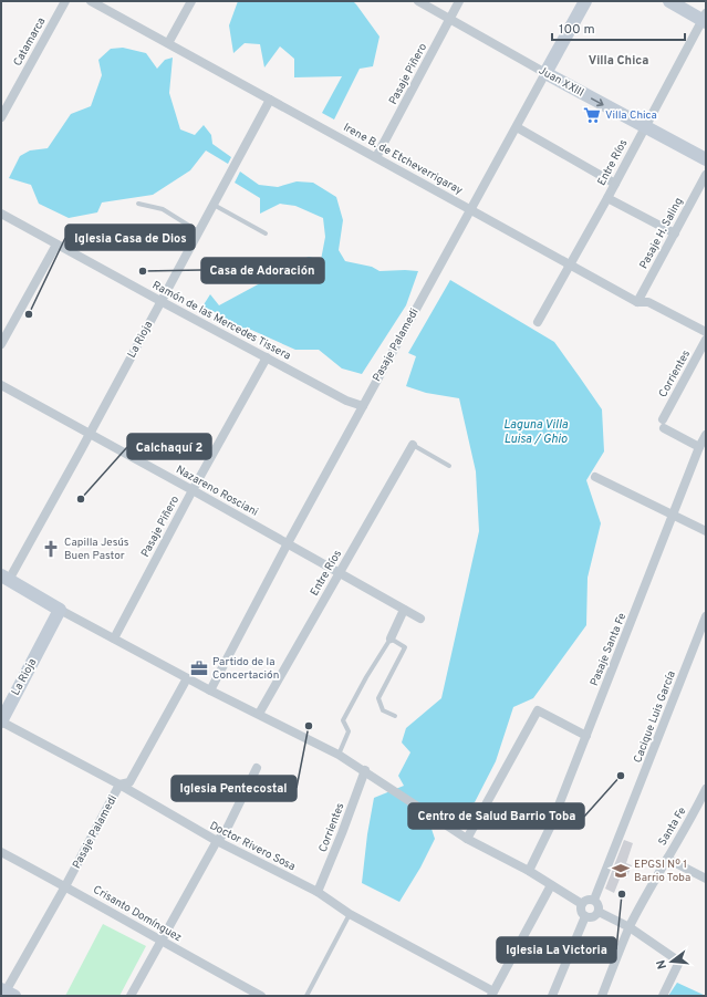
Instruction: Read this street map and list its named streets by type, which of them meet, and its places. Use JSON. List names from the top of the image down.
{
  "streets": {
    "street": [
      "Catamarca",
      "Pasaje Piñero",
      "Juan XXIII",
      "Irene B. de Etcheverrigaray",
      "Entre Ríos",
      "Pasaje H. Saling",
      "Ramón de las Mercedes Tissera",
      "La Rioja",
      "Pasaje Palamedi",
      "Corrientes",
      "Nazareno Rosciani",
      "Pasaje Santa Fe",
      "Cacique Luis García",
      "Santa Fe",
      "Doctor Rivero Sosa",
      "Crisanto Domínguez"
    ]
  },
  "crossings": [
    ["Pasaje Piñero", "Juan XXIII"],
    ["Pasaje Piñero", "Irene B. de Etcheverrigaray"],
    ["Pasaje Piñero", "Ramón de las Mercedes Tissera"],
    ["Pasaje Piñero", "Nazareno Rosciani"],
    ["Juan XXIII", "Entre Ríos"],
    ["Juan XXIII", "Pasaje Palamedi"],
    ["Irene B. de Etcheverrigaray", "Entre Ríos"],
    ["Irene B. de Etcheverrigaray", "Pasaje H. Saling"],
    ["Irene B. de Etcheverrigaray", "La Rioja"],
    ["Irene B. de Etcheverrigaray", "Pasaje Palamedi"],
    ["Entre Ríos", "Nazareno Rosciani"],
    ["Ramón de las Mercedes Tissera", "La Rioja"],
    ["Ramón de las Mercedes Tissera", "Pasaje Palamedi"],
    ["La Rioja", "Nazareno Rosciani"],
    ["La Rioja", "Doctor Rivero Sosa"],
    ["Pasaje Palamedi", "Nazareno Rosciani"],
    ["Pasaje Palamedi", "Doctor Rivero Sosa"],
    ["Pasaje Palamedi", "Crisanto Domínguez"],
    ["Corrientes", "Pasaje Santa Fe"],
    ["Corrientes", "Doctor Rivero Sosa"]
  ],
  "districts": ["Villa Chica"],
  "water": ["Laguna Villa Luisa / Ghio"],
  "places": {
    "supermarket": ["Villa Chica"],
    "other": [
      "Casa de Adoración",
      "Iglesia Casa de Dios",
      "Calchaquí 2",
      "Iglesia Pentecostal",
      "Centro de Salud Barrio Toba",
      "Iglesia La Victoria"
    ],
    "church": ["Capilla Jesús Buen Pastor"],
    "office": ["Partido de la Concertación"],
    "school or university": ["EPGSI Nº 1 Barrio Toba"]
  },
  "scale_bar": "100 m",
  "north": "left"
}
